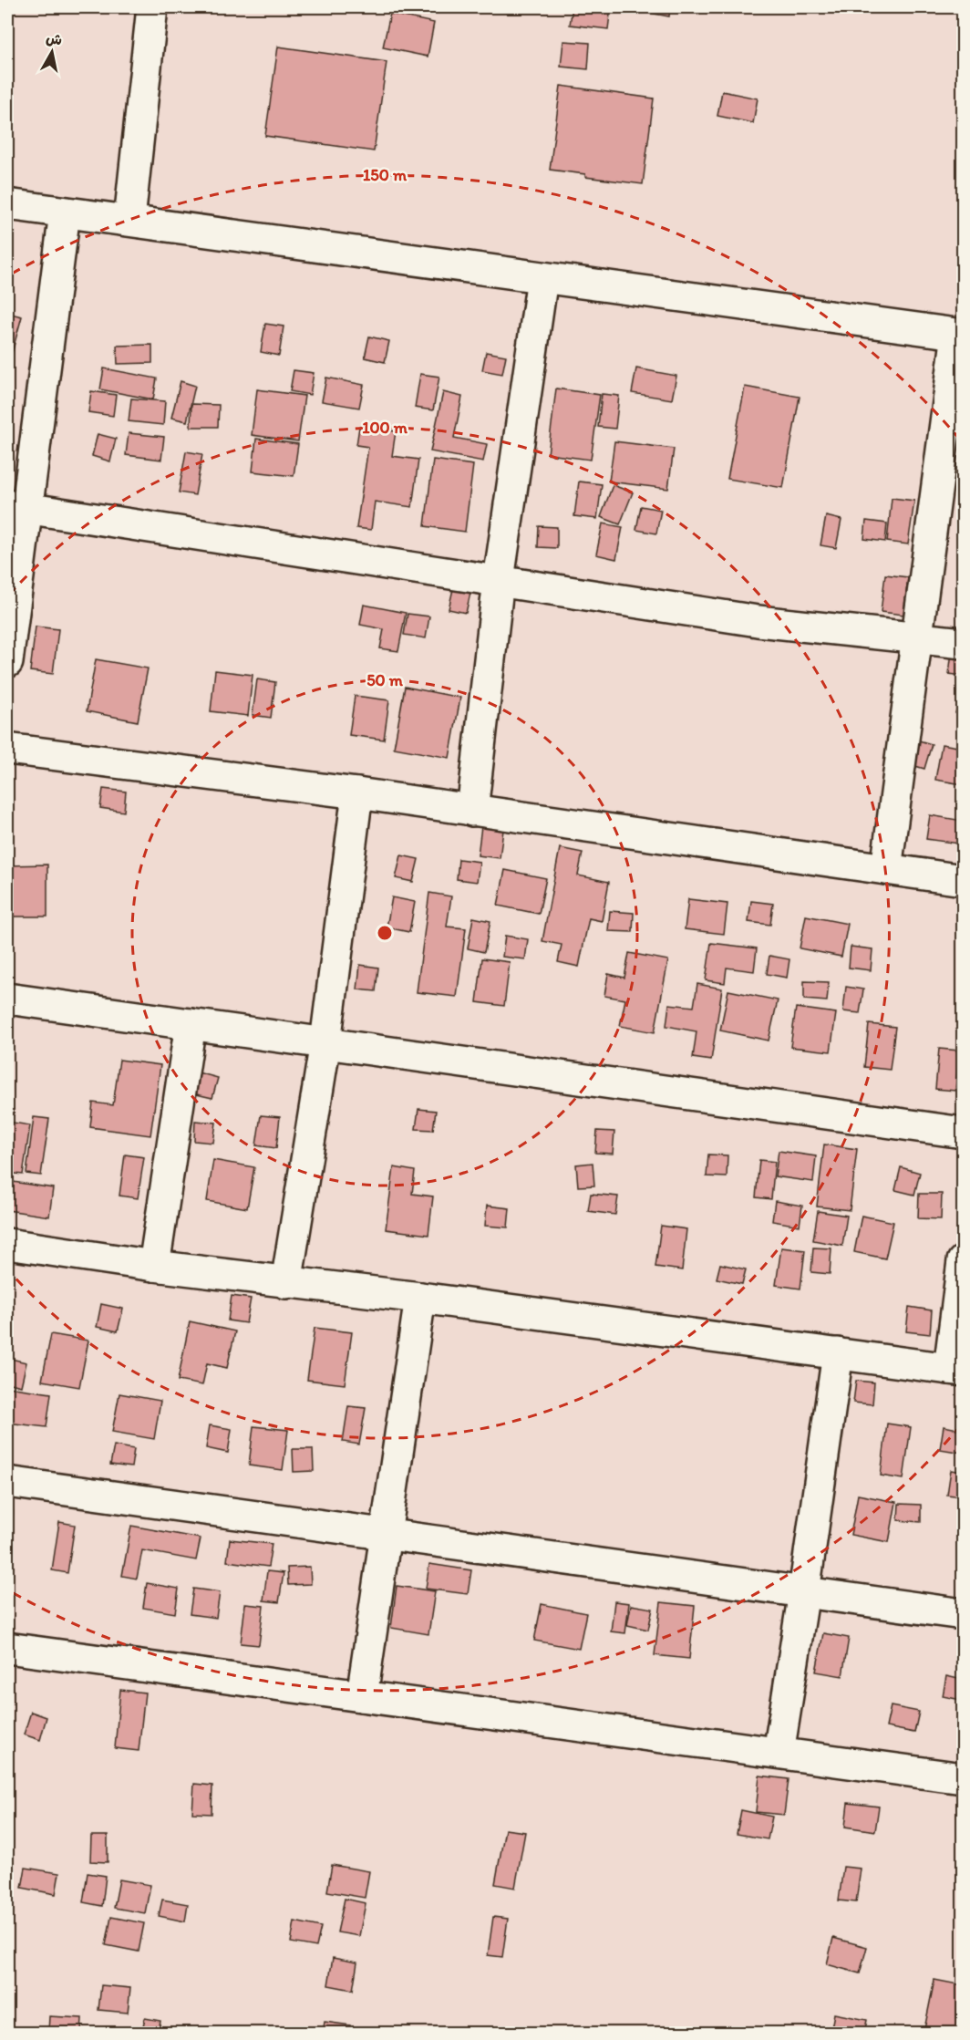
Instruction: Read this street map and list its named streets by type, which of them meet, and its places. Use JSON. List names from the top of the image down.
{
  "north": "top",
  "rings": ["150 m", "100 m", "50 m"]
}
